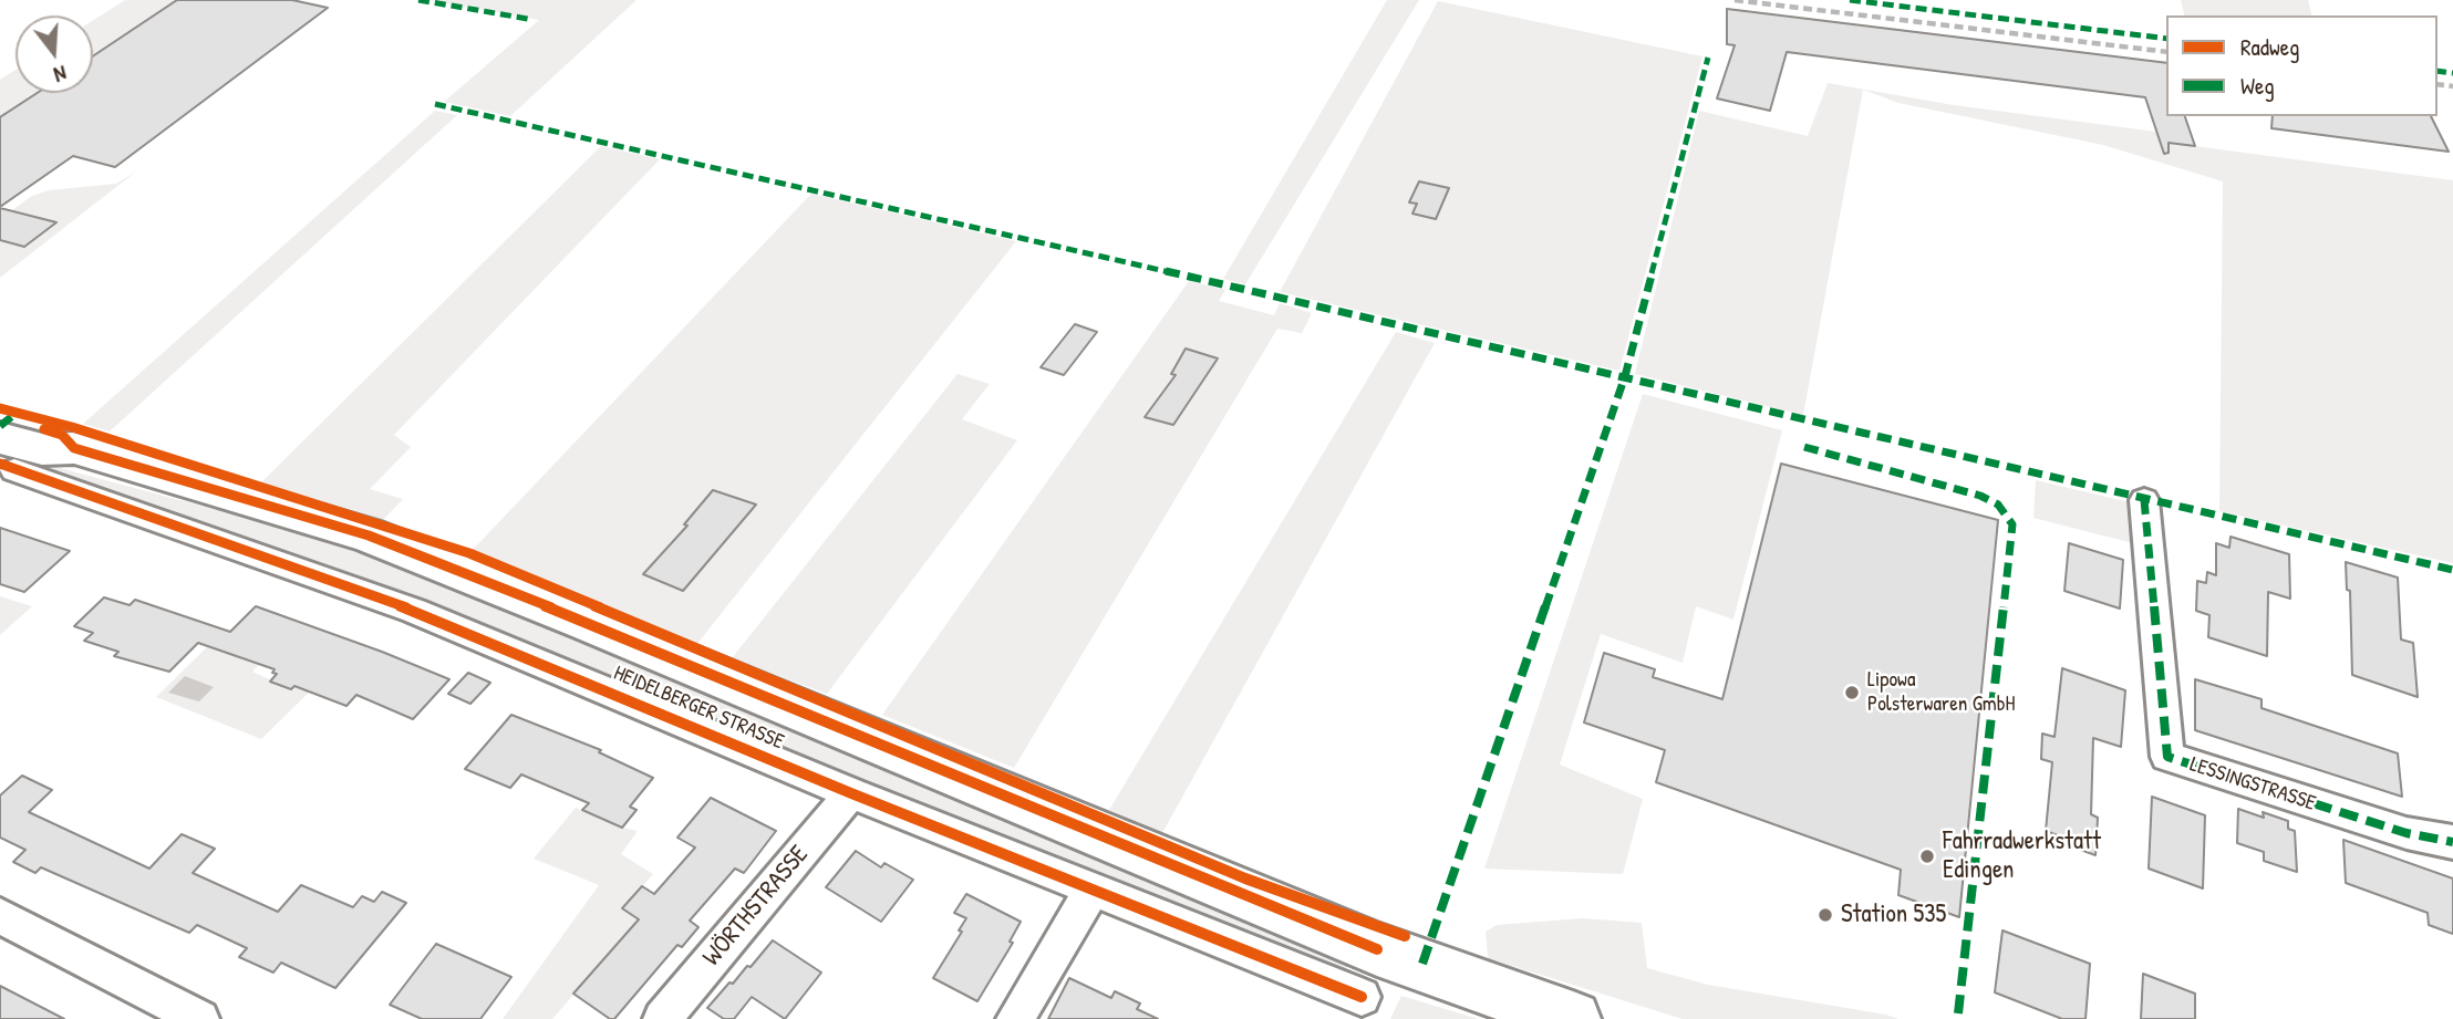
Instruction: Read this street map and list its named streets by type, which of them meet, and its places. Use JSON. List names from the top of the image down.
{
  "streets": {
    "main road": ["HEIDELBERGER STRASSE"],
    "street": ["LESSINGSTRASSE", "WÖRTHSTRASSE"]
  },
  "crossings": [
    ["HEIDELBERGER STRASSE", "WÖRTHSTRASSE"]
  ],
  "places": ["Lipowa Polsterwaren GmbH", "Fahrradwerkstatt Edingen", "Station 535"],
  "legend": ["Radweg", "Weg"],
  "north": "bottom"
}
